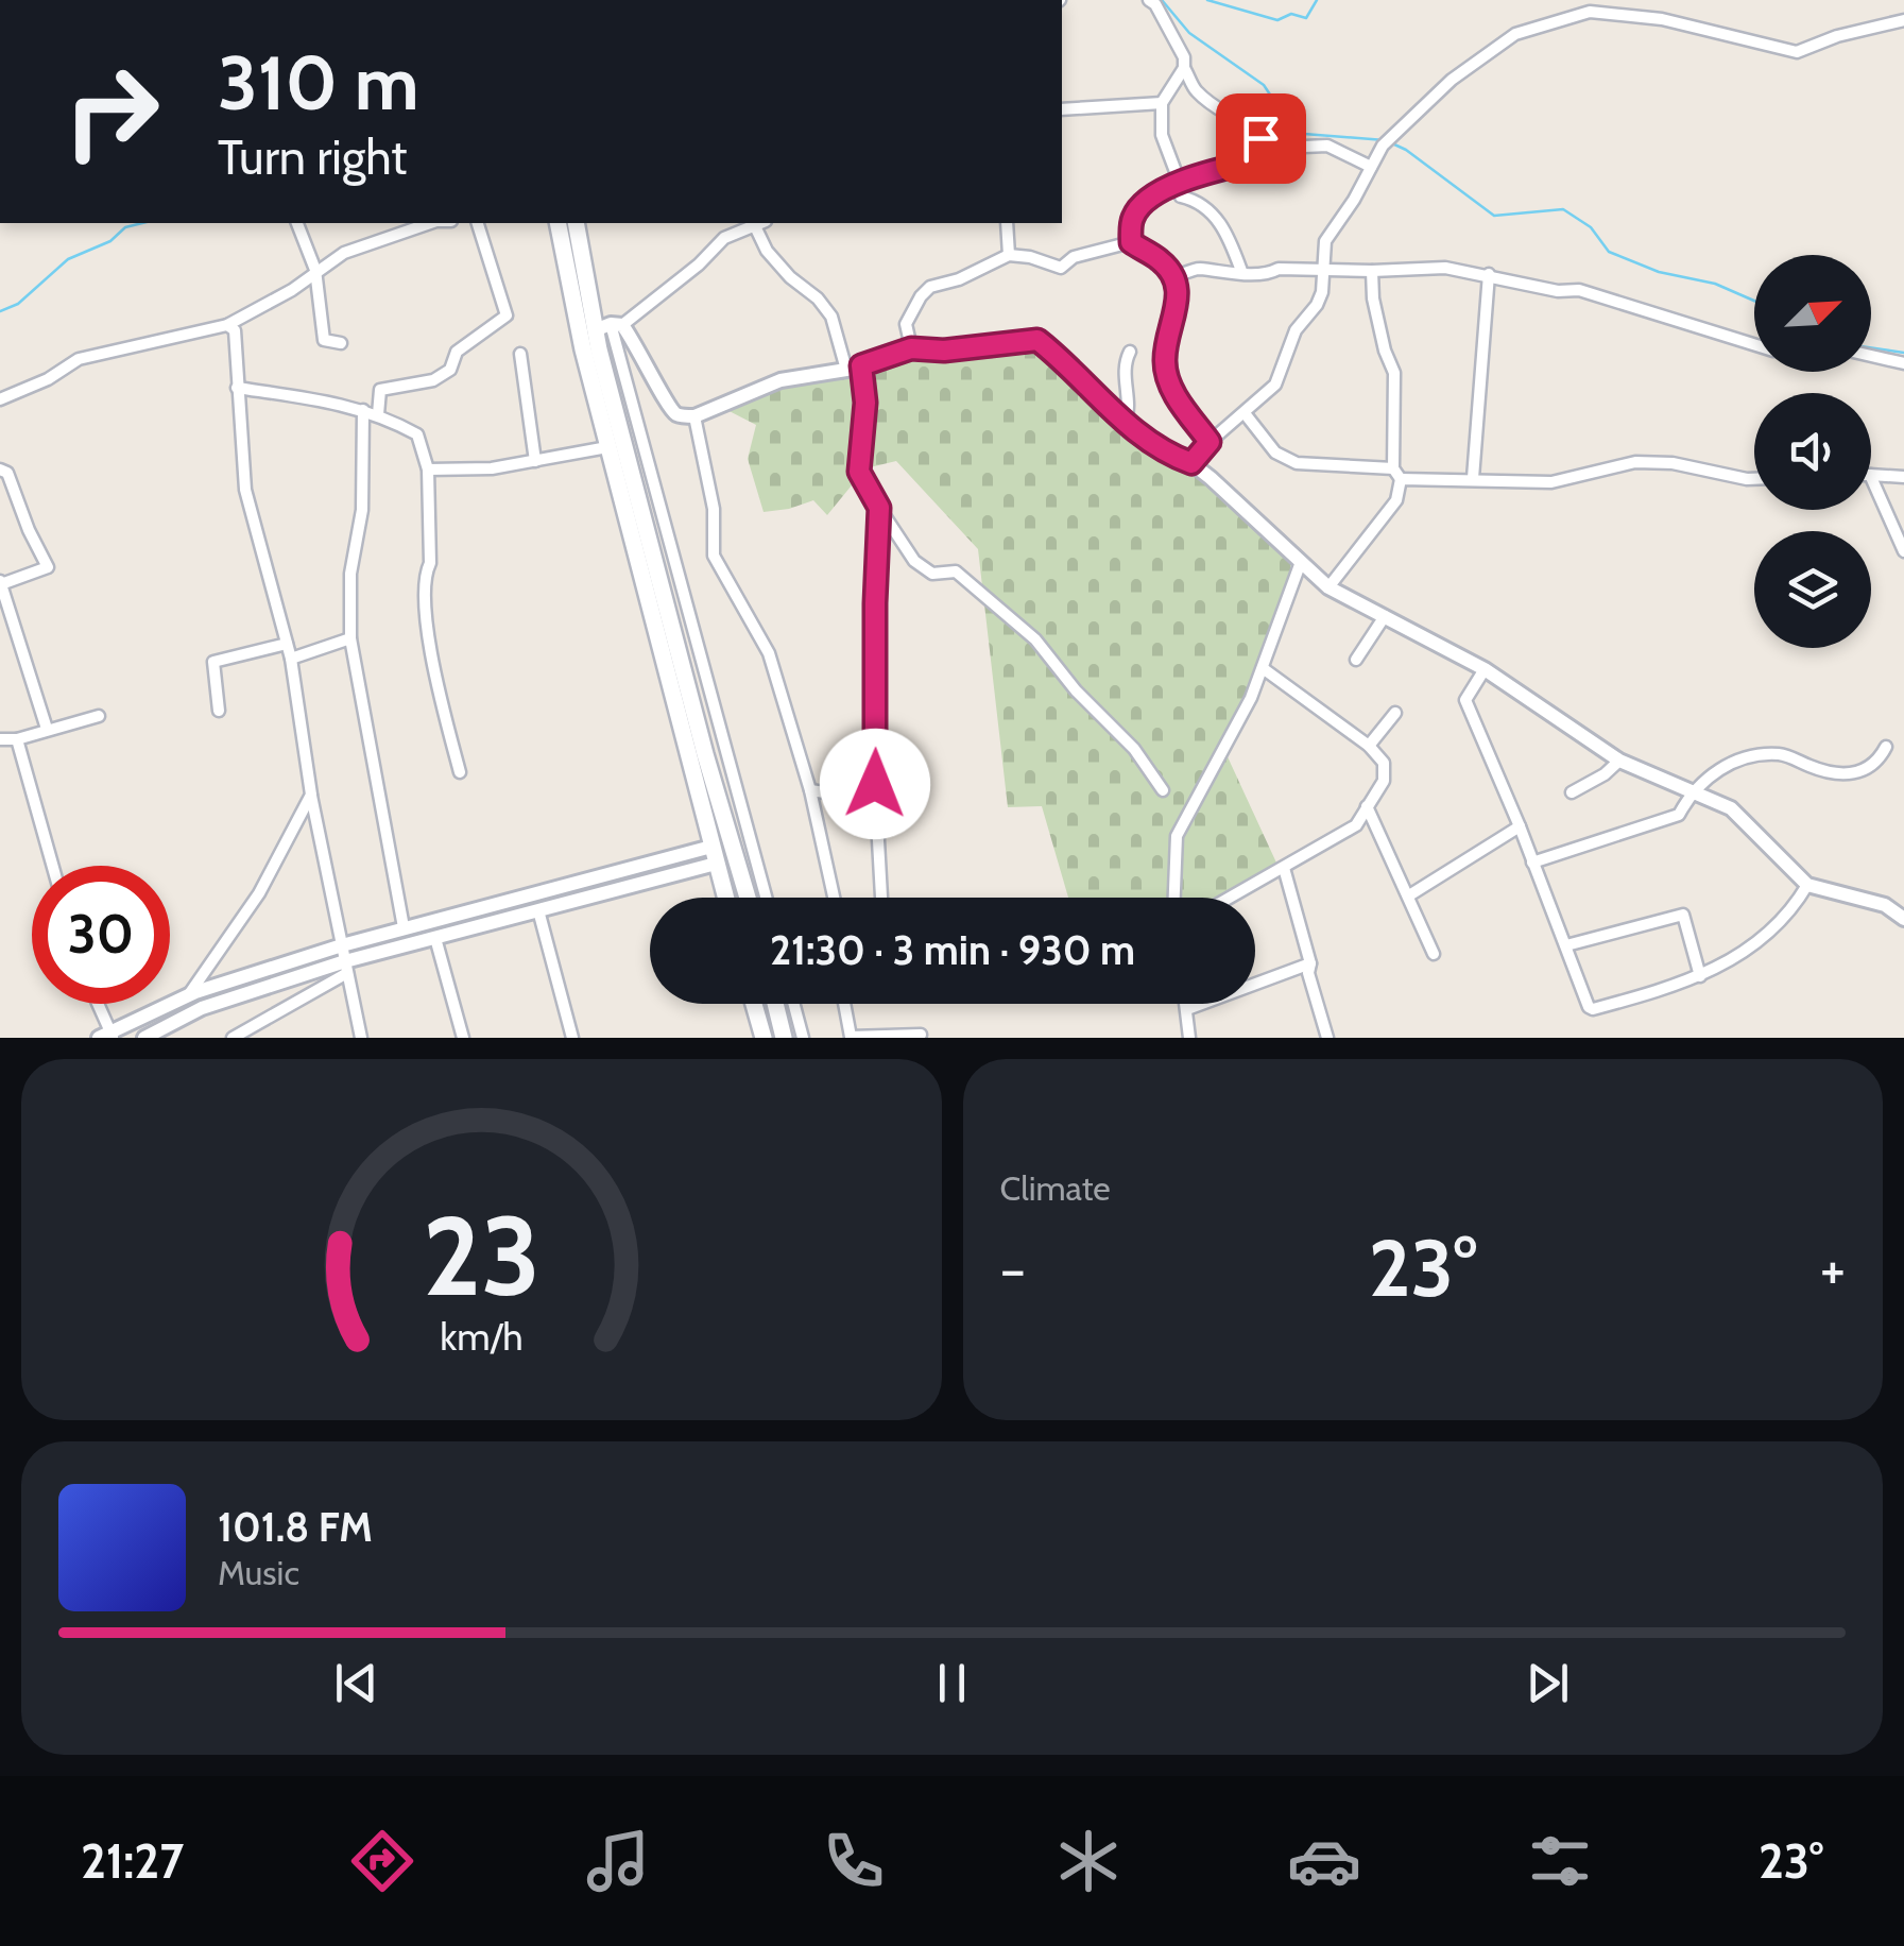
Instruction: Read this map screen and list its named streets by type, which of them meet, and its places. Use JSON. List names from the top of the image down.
{
  "north": "top right",
  "page": {
    "turn": ["310 m", "Turn right"],
    "limit": "30",
    "trip": "21:30 · 3 min · 930 m",
    "tile": "Climate",
    "heat": ["−", "23°", "+"],
    "song": ["101.8 FM", "Music"],
    "tabs": ["21:27", "23°"],
    "gauge": ["23", "km/h"]
  }
}
